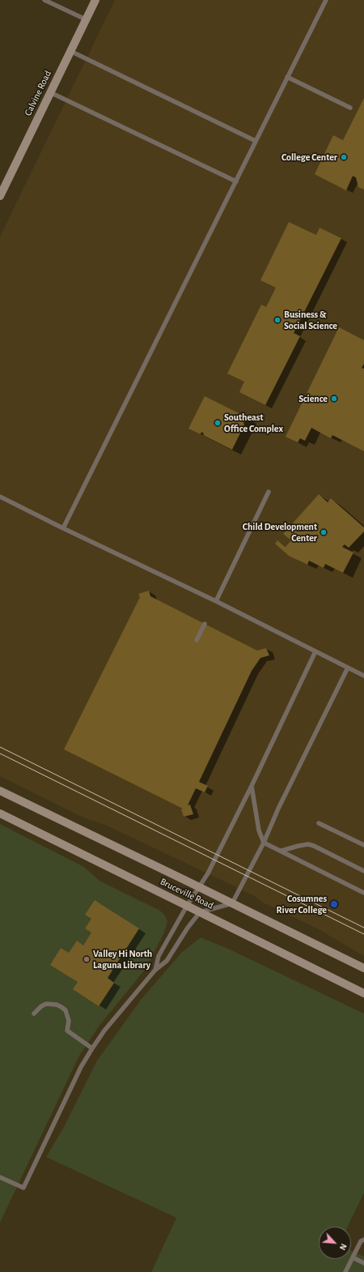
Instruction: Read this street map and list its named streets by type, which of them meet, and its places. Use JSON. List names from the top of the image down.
{
  "streets": {
    "main road": ["Calvine Road", "Bruceville Road"]
  },
  "places": [
    "College Center",
    "Business & Social Science",
    "Science",
    "Southeast Office Complex",
    "Child Development Center",
    "Cosumnes River College",
    "Valley Hi North Laguna Library"
  ],
  "north": "bottom right"
}
